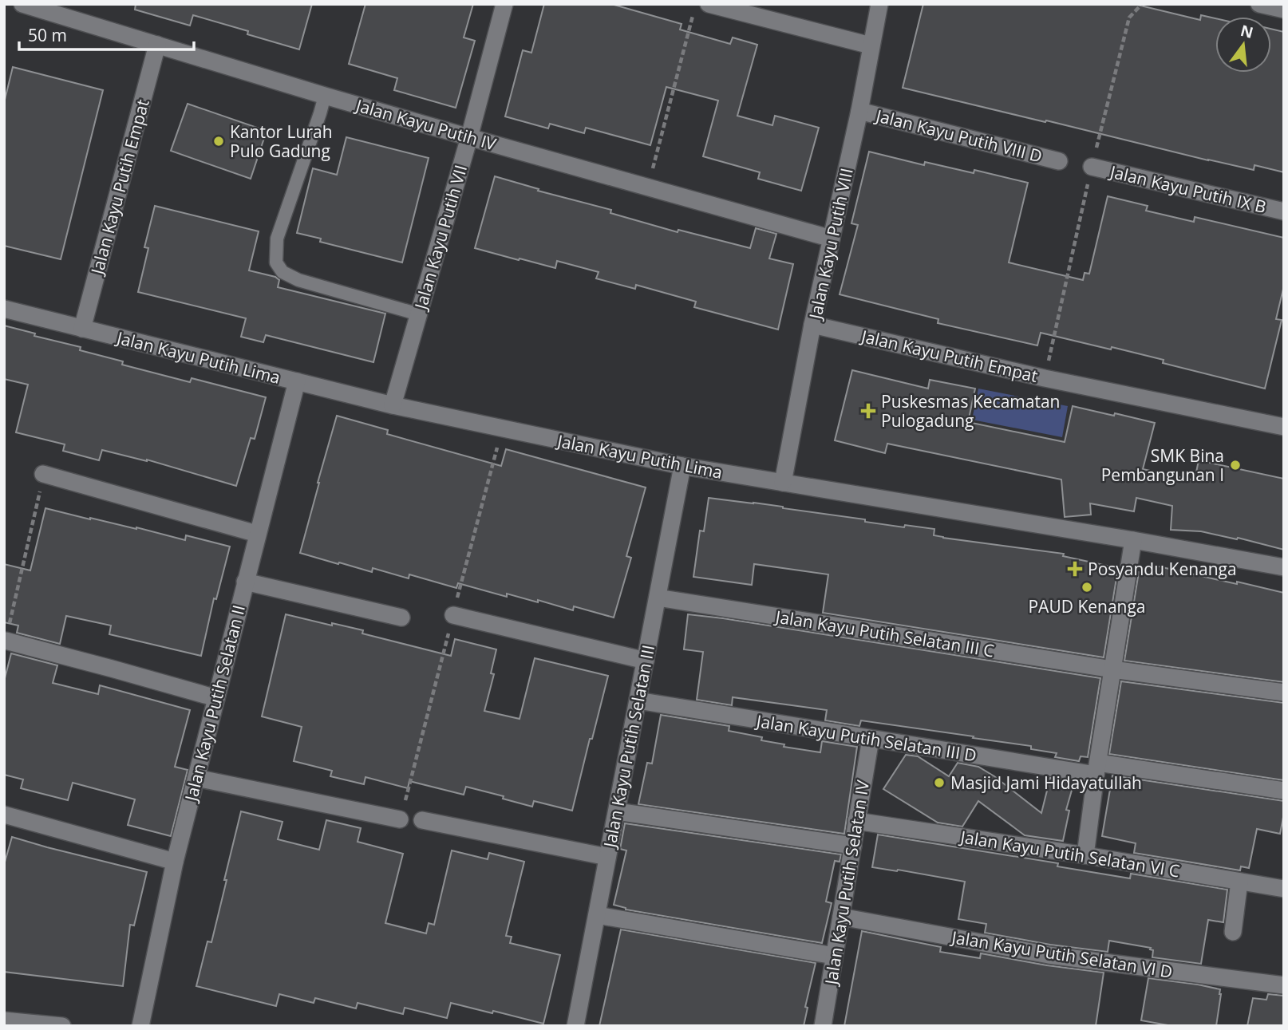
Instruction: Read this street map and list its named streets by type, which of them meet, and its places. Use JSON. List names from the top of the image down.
{
  "streets": {
    "street": [
      "Jalan Kayu Putih IV",
      "Jalan Kayu Putih VIII D",
      "Jalan Kayu Putih Empat",
      "Jalan Kayu Putih IX B",
      "Jalan Kayu Putih VII",
      "Jalan Kayu Putih VIII",
      "Jalan Kayu Putih Lima",
      "Jalan Kayu Putih Selatan III C",
      "Jalan Kayu Putih Selatan II",
      "Jalan Kayu Putih Selatan III D",
      "Jalan Kayu Putih Selatan III",
      "Jalan Kayu Putih Selatan VI C",
      "Jalan Kayu Putih Selatan IV",
      "Jalan Kayu Putih Selatan VI D"
    ]
  },
  "crossings": [
    ["Jalan Kayu Putih IV", "Jalan Kayu Putih Empat"],
    ["Jalan Kayu Putih IV", "Jalan Kayu Putih VII"],
    ["Jalan Kayu Putih IV", "Jalan Kayu Putih VIII"],
    ["Jalan Kayu Putih VIII D", "Jalan Kayu Putih VIII"],
    ["Jalan Kayu Putih Empat", "Jalan Kayu Putih VIII"],
    ["Jalan Kayu Putih Empat", "Jalan Kayu Putih Lima"],
    ["Jalan Kayu Putih VII", "Jalan Kayu Putih Lima"],
    ["Jalan Kayu Putih VIII", "Jalan Kayu Putih Lima"],
    ["Jalan Kayu Putih Lima", "Jalan Kayu Putih Selatan II"],
    ["Jalan Kayu Putih Lima", "Jalan Kayu Putih Selatan III"],
    ["Jalan Kayu Putih Selatan III C", "Jalan Kayu Putih Selatan III"],
    ["Jalan Kayu Putih Selatan III D", "Jalan Kayu Putih Selatan III"],
    ["Jalan Kayu Putih Selatan III D", "Jalan Kayu Putih Selatan IV"],
    ["Jalan Kayu Putih Selatan VI C", "Jalan Kayu Putih Selatan IV"],
    ["Jalan Kayu Putih Selatan IV", "Jalan Kayu Putih Selatan VI D"]
  ],
  "places": {
    "other": [
      "Kantor Lurah Pulo Gadung",
      "SMK Bina Pembangunan I",
      "PAUD Kenanga",
      "Masjid Jami Hidayatullah"
    ],
    "health": ["Puskesmas Kecamatan Pulogadung", "Posyandu Kenanga"]
  },
  "scale_bar": "50 m",
  "north": "top"
}
